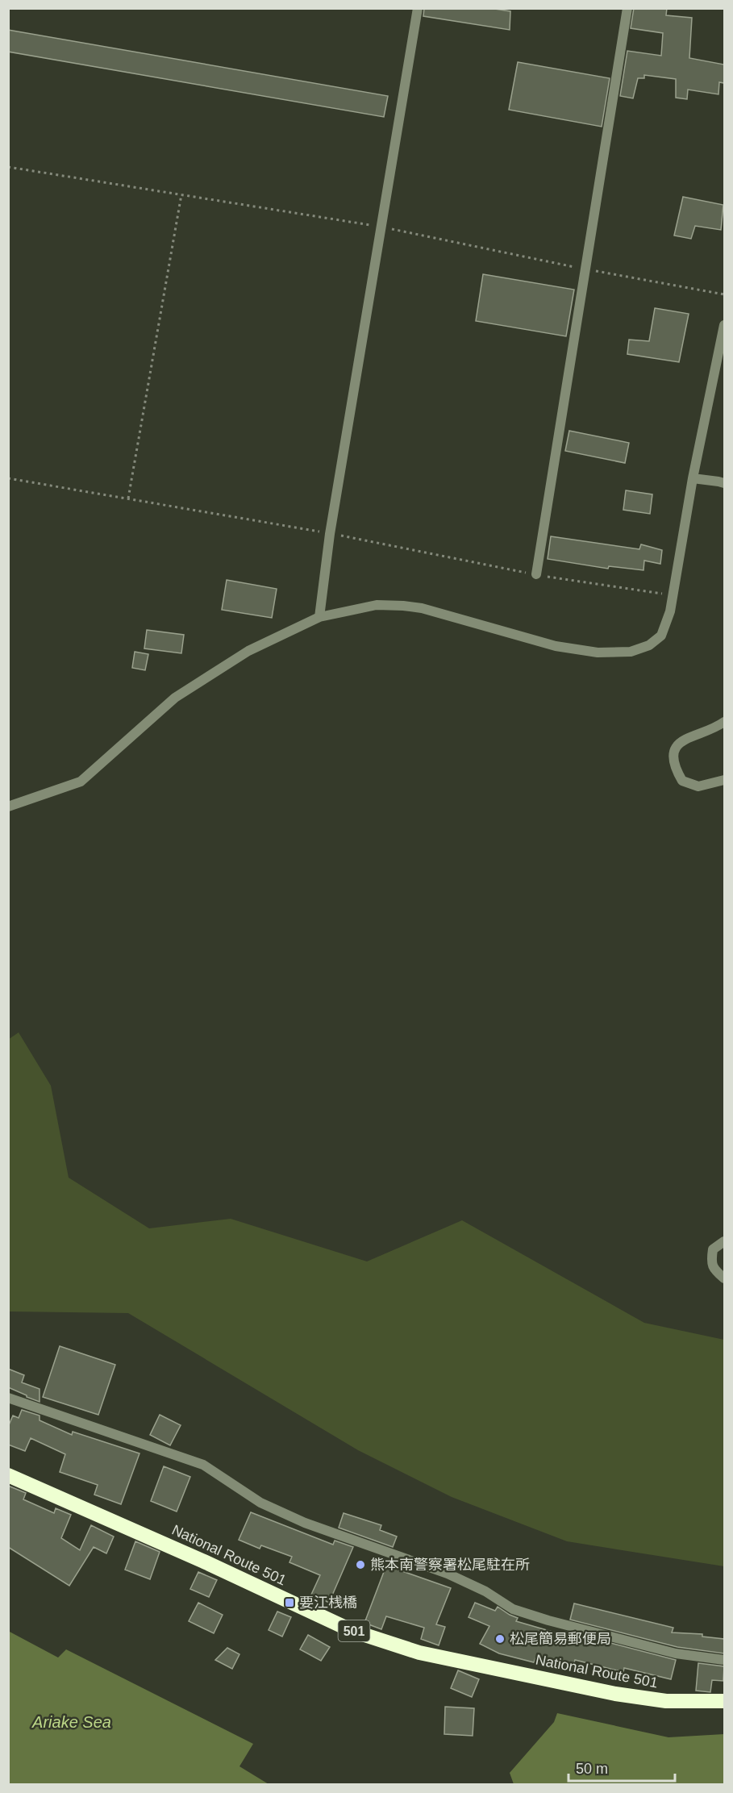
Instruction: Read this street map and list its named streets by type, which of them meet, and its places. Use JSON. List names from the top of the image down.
{
  "streets": {
    "highway": ["National Route 501", "501"]
  },
  "water": ["Ariake Sea"],
  "places": {
    "other": ["熊本南警察署松尾駐在所", "松尾簡易郵便局"],
    "transit": ["要江桟橋"]
  },
  "scale_bar": "50 m"
}
